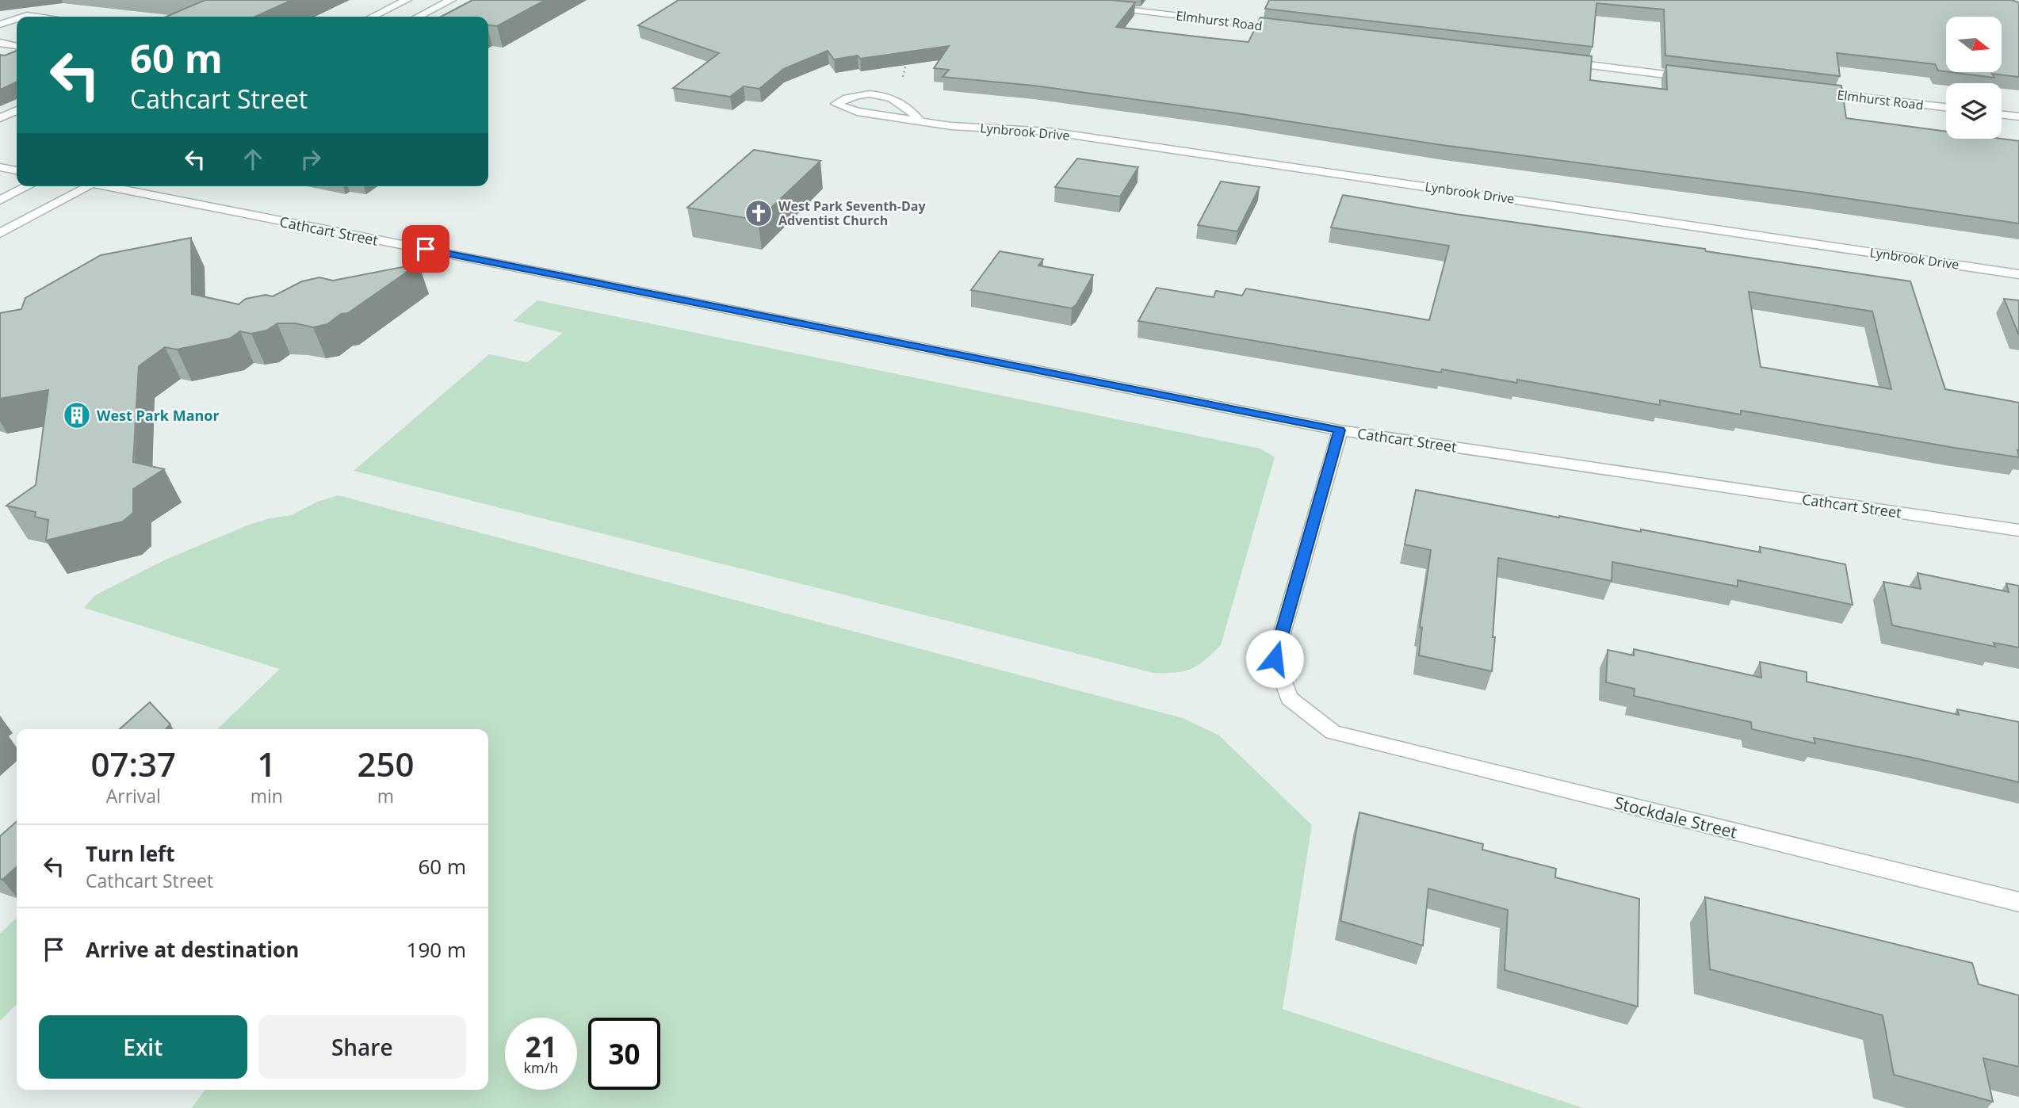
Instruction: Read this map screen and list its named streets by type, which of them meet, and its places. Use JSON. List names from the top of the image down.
{
  "streets": {
    "street": [
      "Elmhurst Road",
      "Lynbrook Drive",
      "Cathcart Street",
      "Stockdale Street"
    ]
  },
  "crossings": [
    ["Cathcart Street", "Stockdale Street"]
  ],
  "places": {
    "church": ["West Park Seventh-Day Adventist Church"],
    "building": ["West Park Manor"]
  },
  "north": "right",
  "page": {
    "turn": ["60 m", "Cathcart Street"],
    "eta": [
      "07:37",
      "Arrival",
      "1",
      "min",
      "250",
      "m"
    ],
    "list": [
      {
        "name": "Turn left",
        "note": "Cathcart Street",
        "value": "60 m"
      },
      {
        "name": "Arrive at destination",
        "value": "190 m"
      }
    ],
    "buttons": ["Exit", "Share"],
    "speed": "21 km/h",
    "limit": "30"
  }
}
